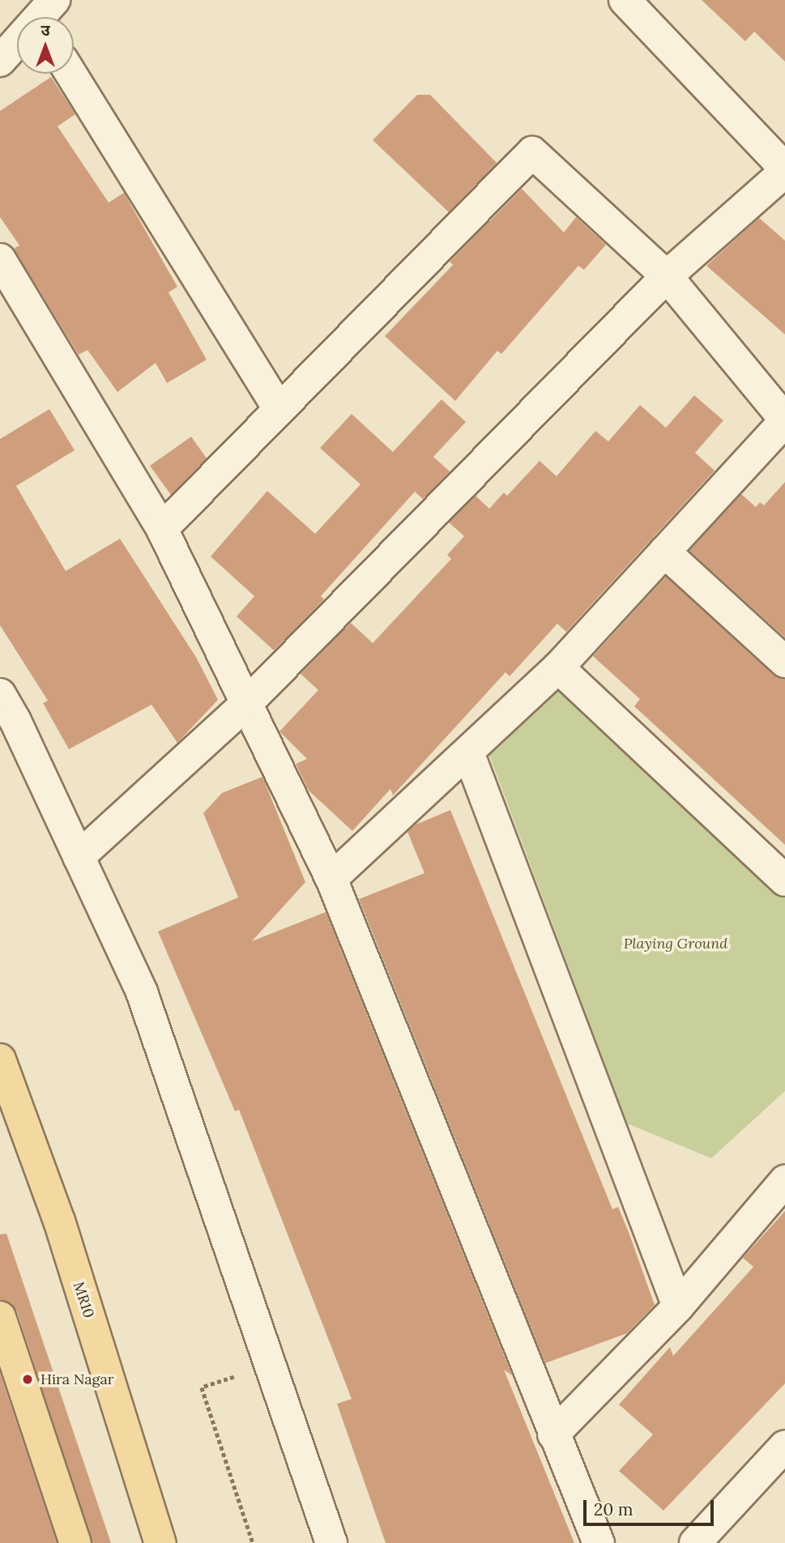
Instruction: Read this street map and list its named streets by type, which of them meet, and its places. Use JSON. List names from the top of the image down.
{
  "streets": {
    "main road": ["MR10"]
  },
  "parks": ["Playing Ground"],
  "places": ["Hira Nagar"],
  "scale_bar": "20 m",
  "north": "top"
}
